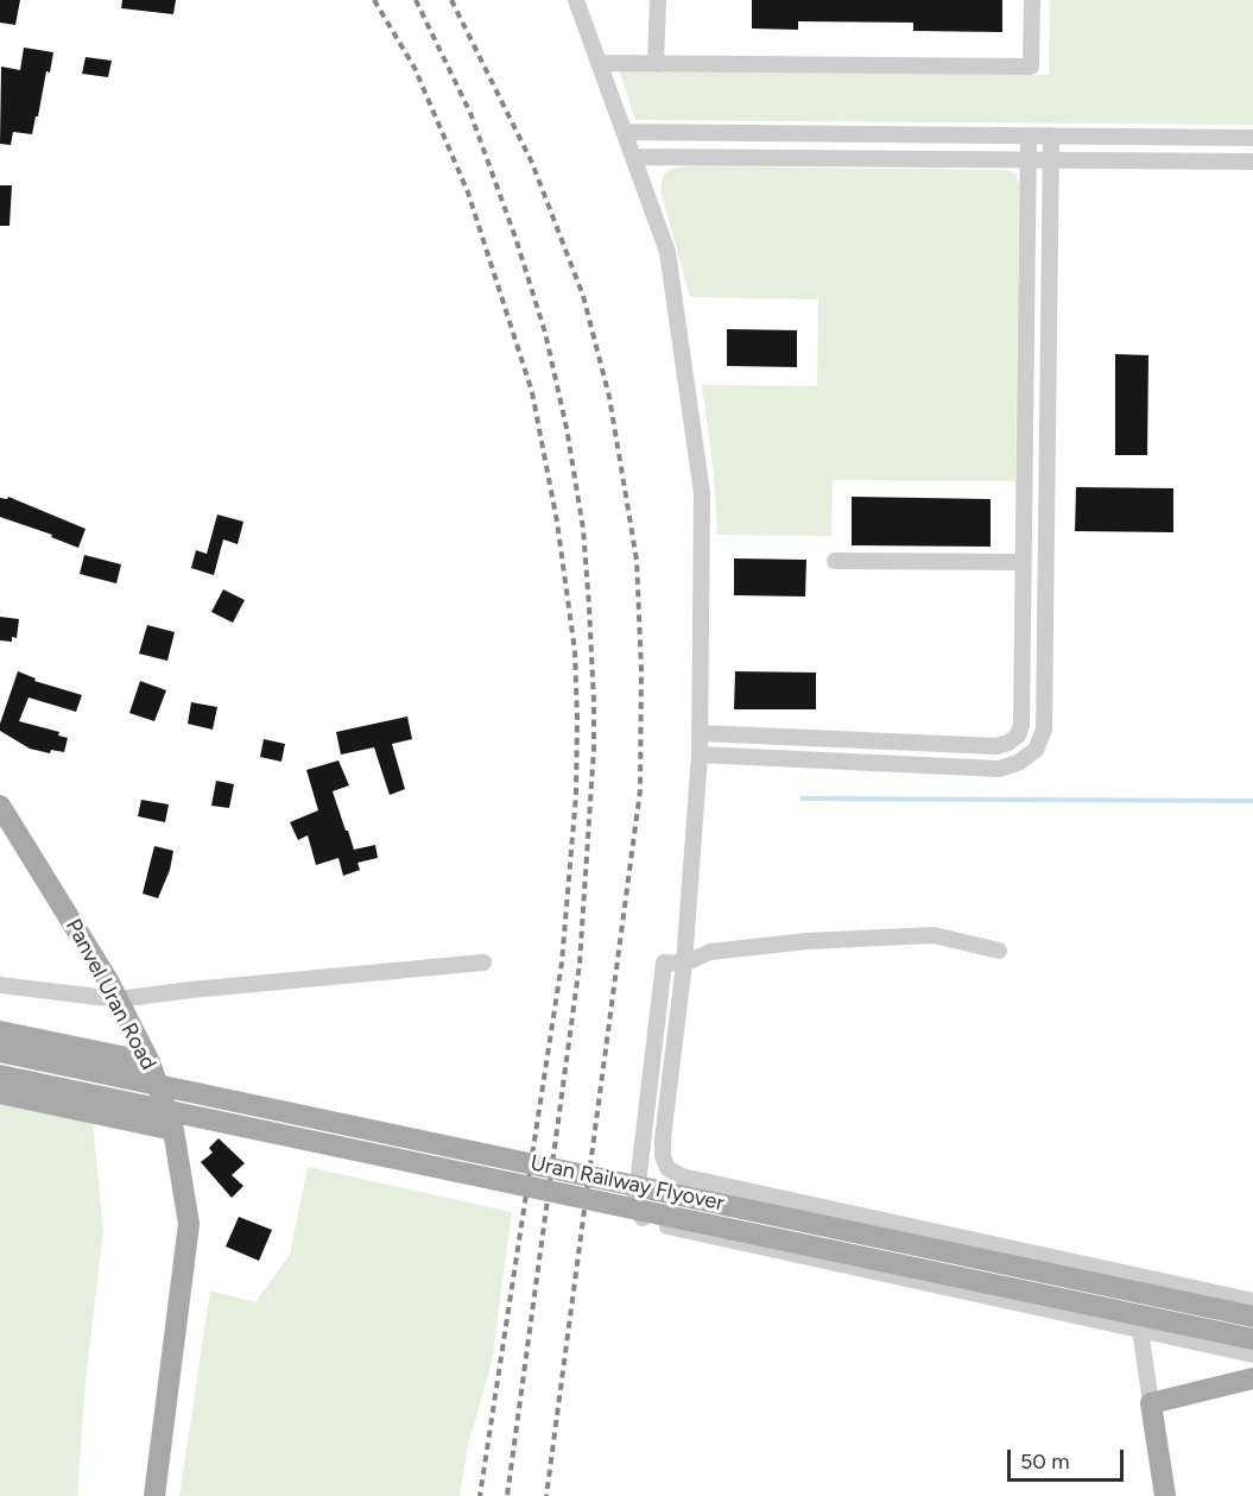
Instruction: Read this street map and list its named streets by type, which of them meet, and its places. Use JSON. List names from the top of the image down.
{
  "streets": {
    "main road": ["Panvel Uran Road", "Uran Railway Flyover"]
  },
  "scale_bar": "50 m"
}
